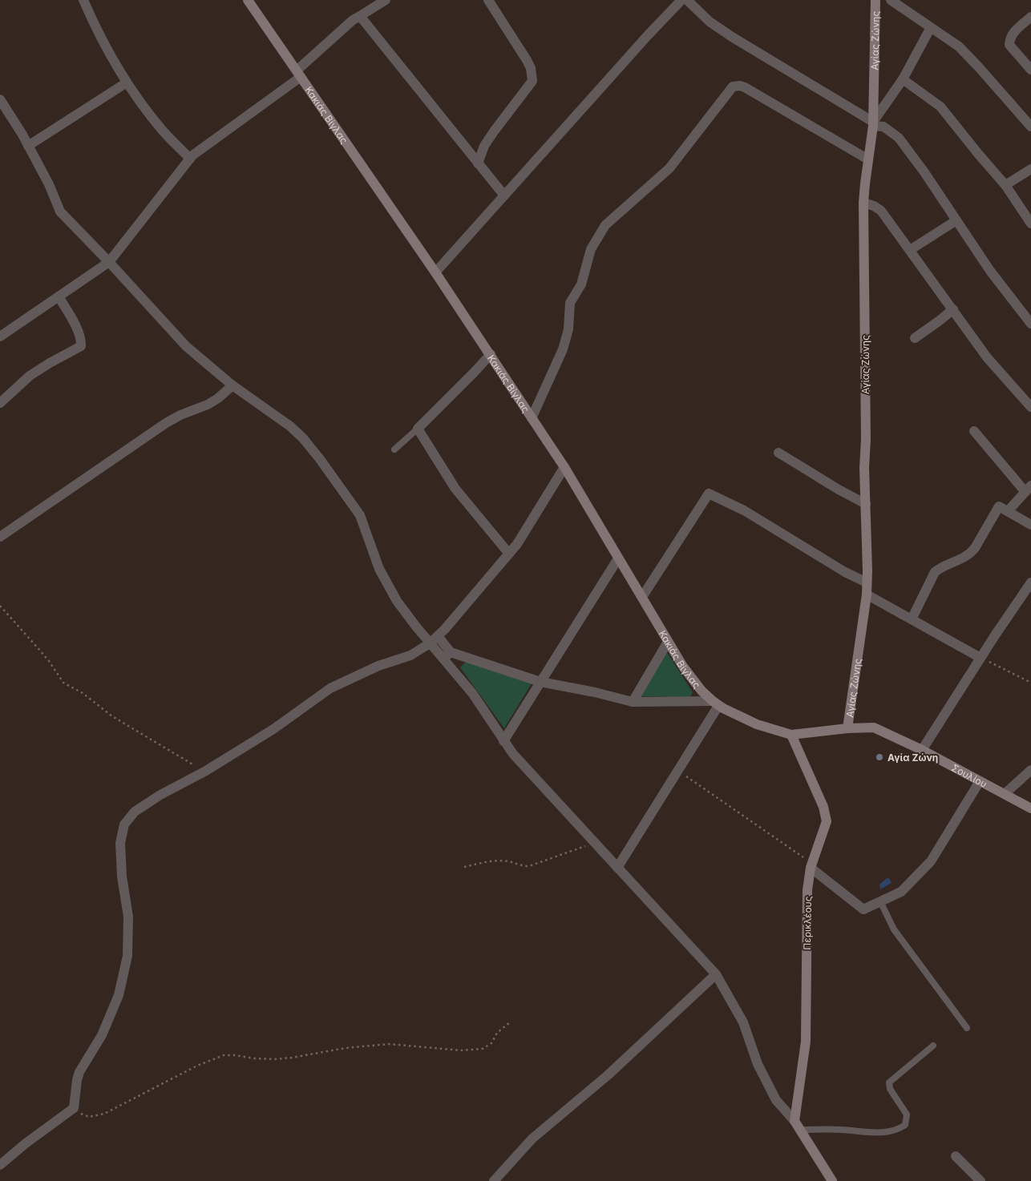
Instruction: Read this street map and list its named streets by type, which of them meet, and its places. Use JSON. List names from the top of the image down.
{
  "streets": {
    "street": [
      "Αγίας Ζώνης",
      "Κακιάς Βίγλας",
      "Σουλίου",
      "Περικλέους"
    ]
  },
  "crossings": [
    ["Αγίας Ζώνης", "Σουλίου"],
    ["Κακιάς Βίγλας", "Σουλίου"],
    ["Κακιάς Βίγλας", "Περικλέους"],
    ["Σουλίου", "Περικλέους"]
  ],
  "places": ["Αγία Ζώνη"]
}
